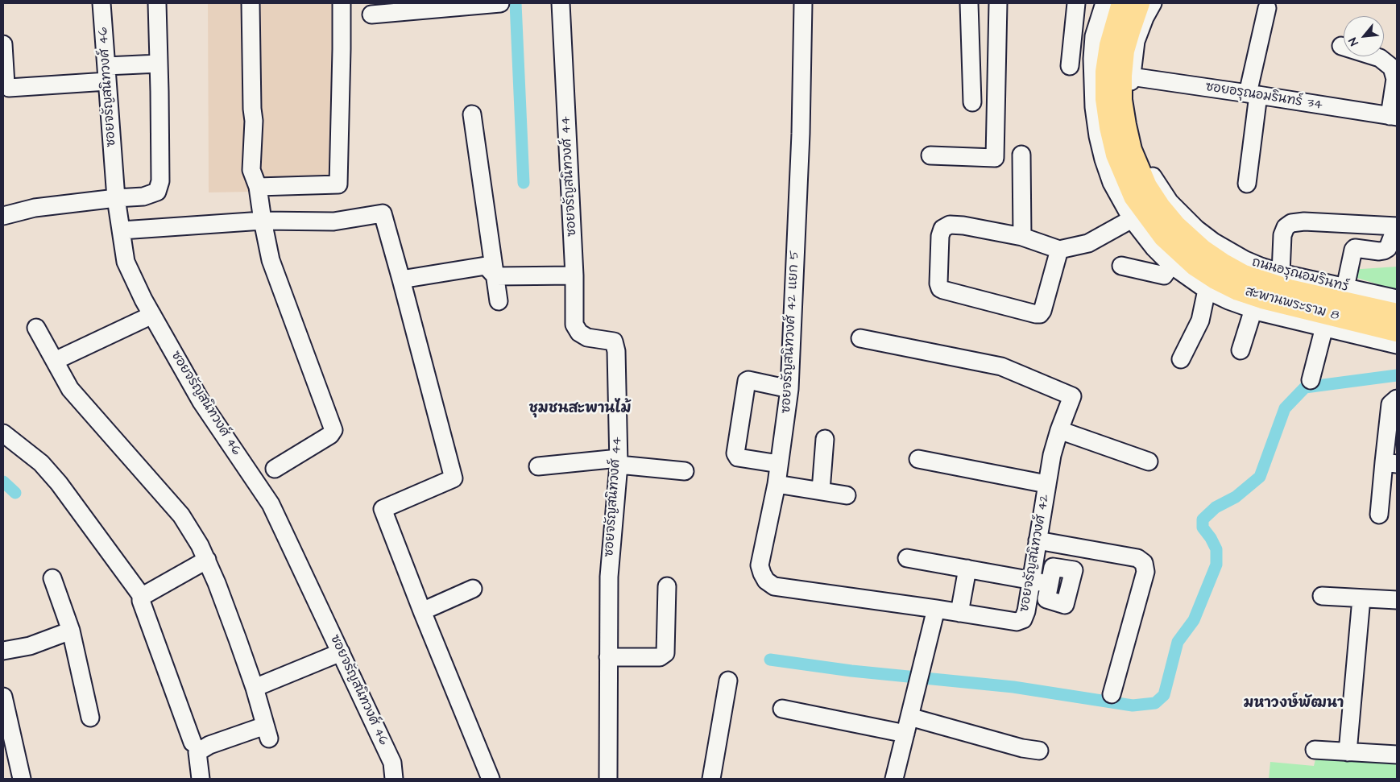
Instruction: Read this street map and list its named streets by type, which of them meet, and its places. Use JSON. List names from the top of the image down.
{
  "streets": {
    "main road": ["สะพานพระราม 8"],
    "street": [
      "ซอยจรัญสนิทวงศ์ 46",
      "ซอยอรุณอมรินทร์ 34",
      "ซอยจรัญสนิทวงศ์ 44",
      "ถนนอรุณอมรินทร์",
      "ซอยจรัญสนิทวงศ์ 42 แยก 5",
      "ซอยจรัญสนิทวงศ์ 42"
    ]
  },
  "crossings": [
    ["ซอยอรุณอมรินทร์ 34", "ถนนอรุณอมรินทร์"],
    ["ซอยจรัญสนิทวงศ์ 42 แยก 5", "ซอยจรัญสนิทวงศ์ 42"]
  ],
  "districts": ["ชุมชนสะพานไม้", "มหาวงษ์พัฒนา"],
  "north": "bottom left"
}
